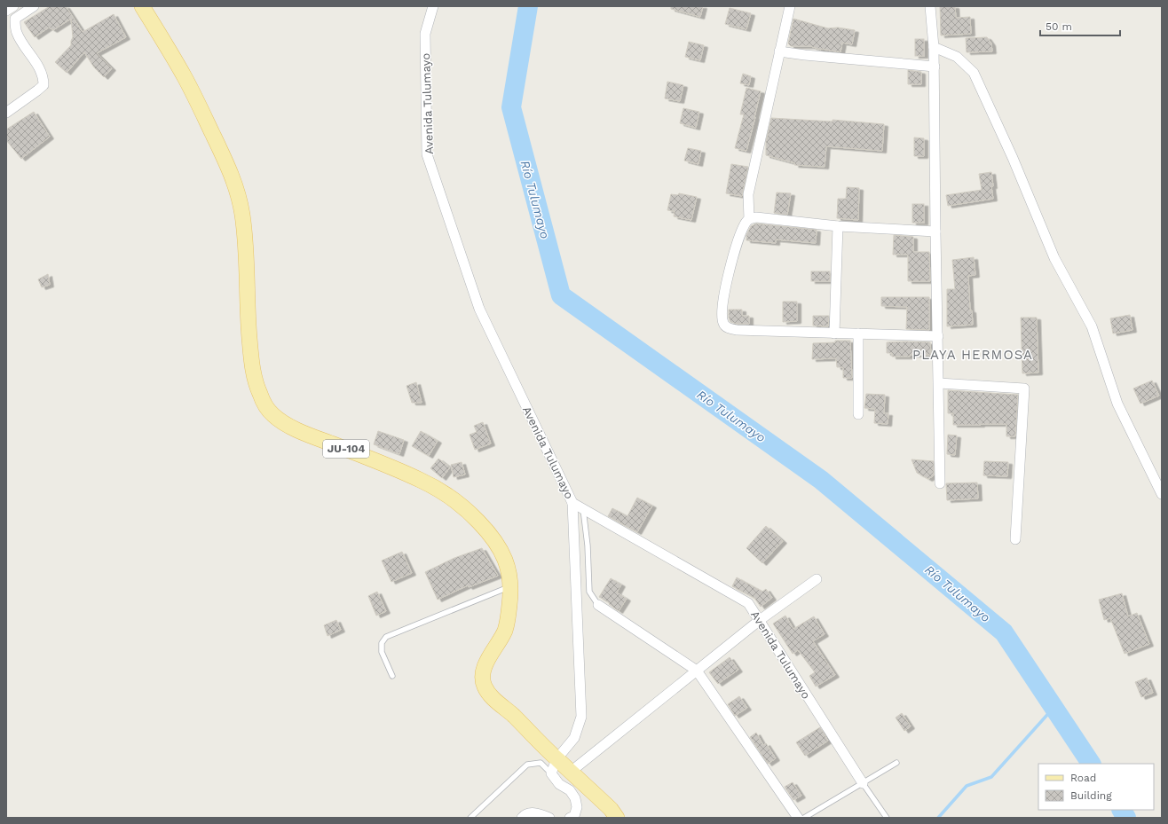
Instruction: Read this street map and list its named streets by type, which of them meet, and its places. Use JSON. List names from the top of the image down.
{
  "streets": {
    "main road": ["JU-104"],
    "street": ["Avenida Tulumayo"]
  },
  "districts": ["PLAYA HERMOSA"],
  "water": ["Río Tulumayo"],
  "legend": ["Road", "Building"],
  "scale_bar": "50 m"
}
